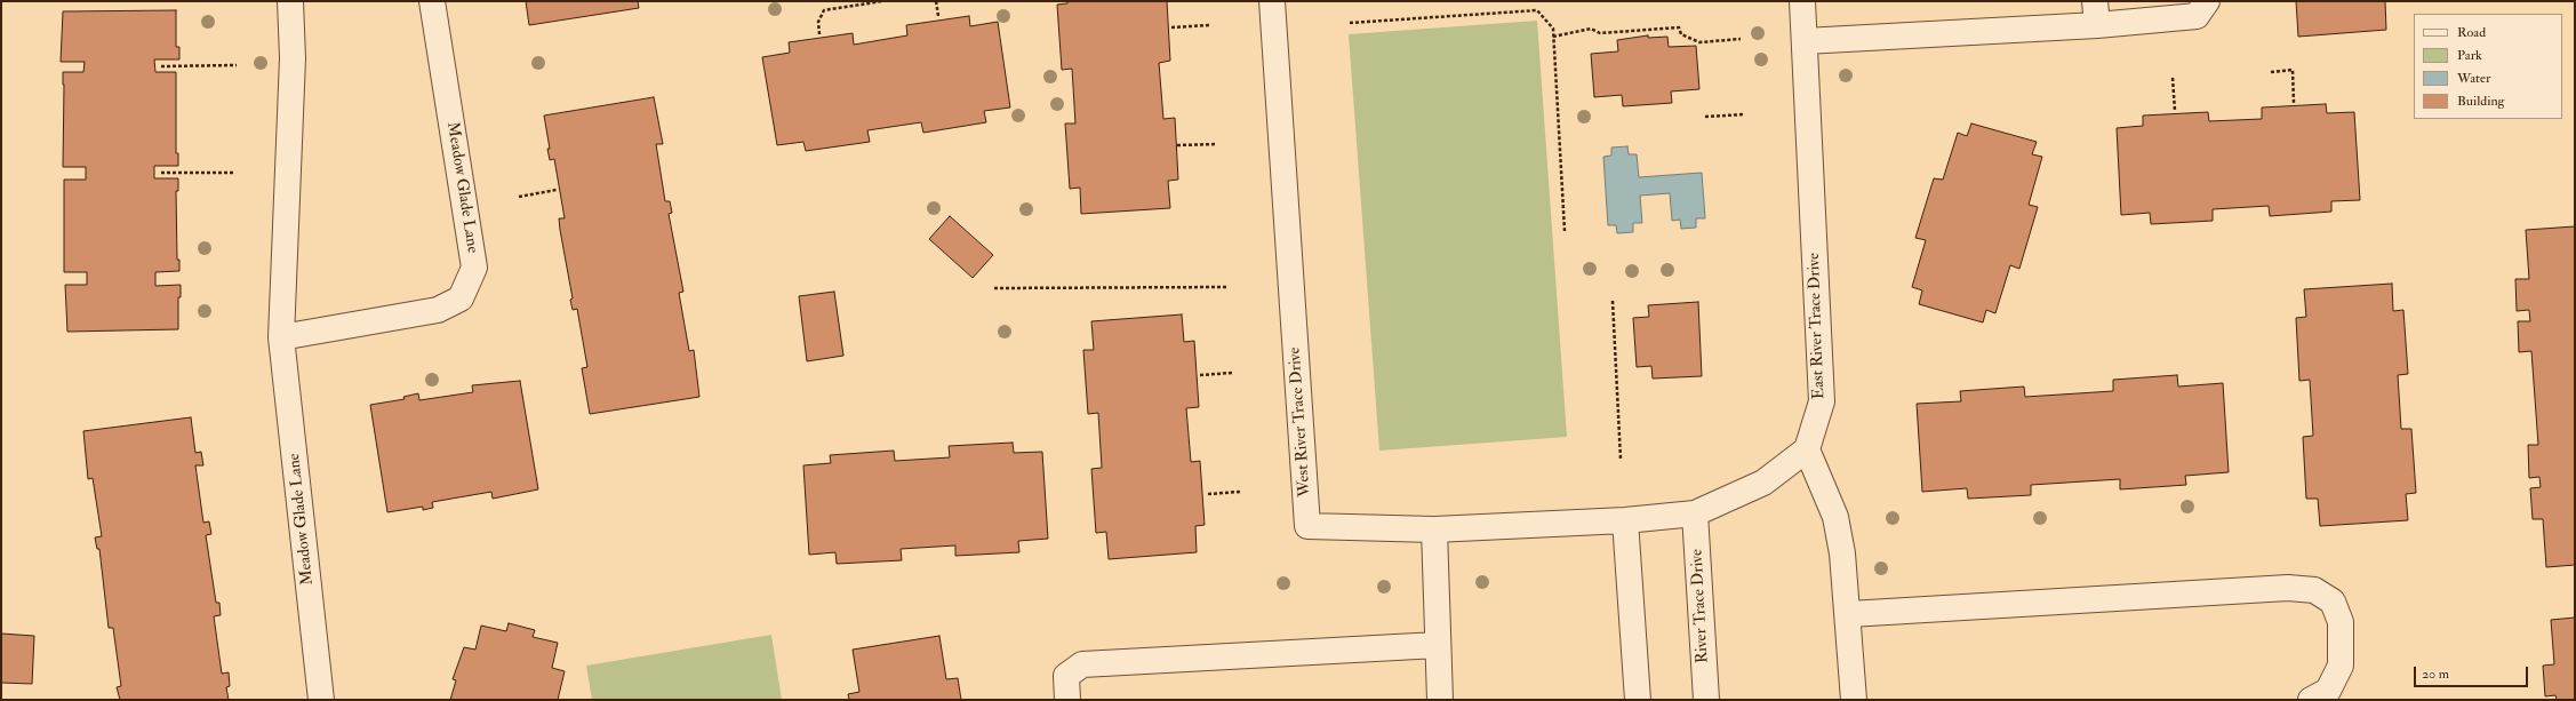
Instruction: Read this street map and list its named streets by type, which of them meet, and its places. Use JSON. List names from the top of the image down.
{
  "streets": {
    "street": [
      "Meadow Glade Lane",
      "East River Trace Drive",
      "West River Trace Drive",
      "River Trace Drive"
    ]
  },
  "legend": [
    "Road",
    "Park",
    "Water",
    "Building"
  ],
  "scale_bar": "20 m"
}
